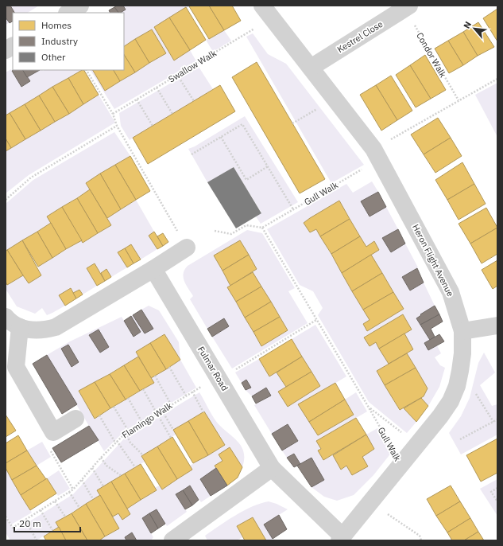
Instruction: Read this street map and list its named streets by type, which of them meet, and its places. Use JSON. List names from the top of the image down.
{
  "streets": {
    "street": ["Kestrel Close", "Heron Flight Avenue", "Fulmar Road"],
    "path": [
      "Condor Walk",
      "Swallow Walk",
      "Gull Walk",
      "Flamingo Walk"
    ]
  },
  "crossings": [
    ["Kestrel Close", "Condor Walk"],
    ["Kestrel Close", "Heron Flight Avenue"],
    ["Swallow Walk", "Heron Flight Avenue"],
    ["Gull Walk", "Heron Flight Avenue"],
    ["Heron Flight Avenue", "Fulmar Road"],
    ["Fulmar Road", "Flamingo Walk"]
  ],
  "legend": ["Homes", "Industry", "Other"],
  "scale_bar": "20 m",
  "north": "top left"
}
